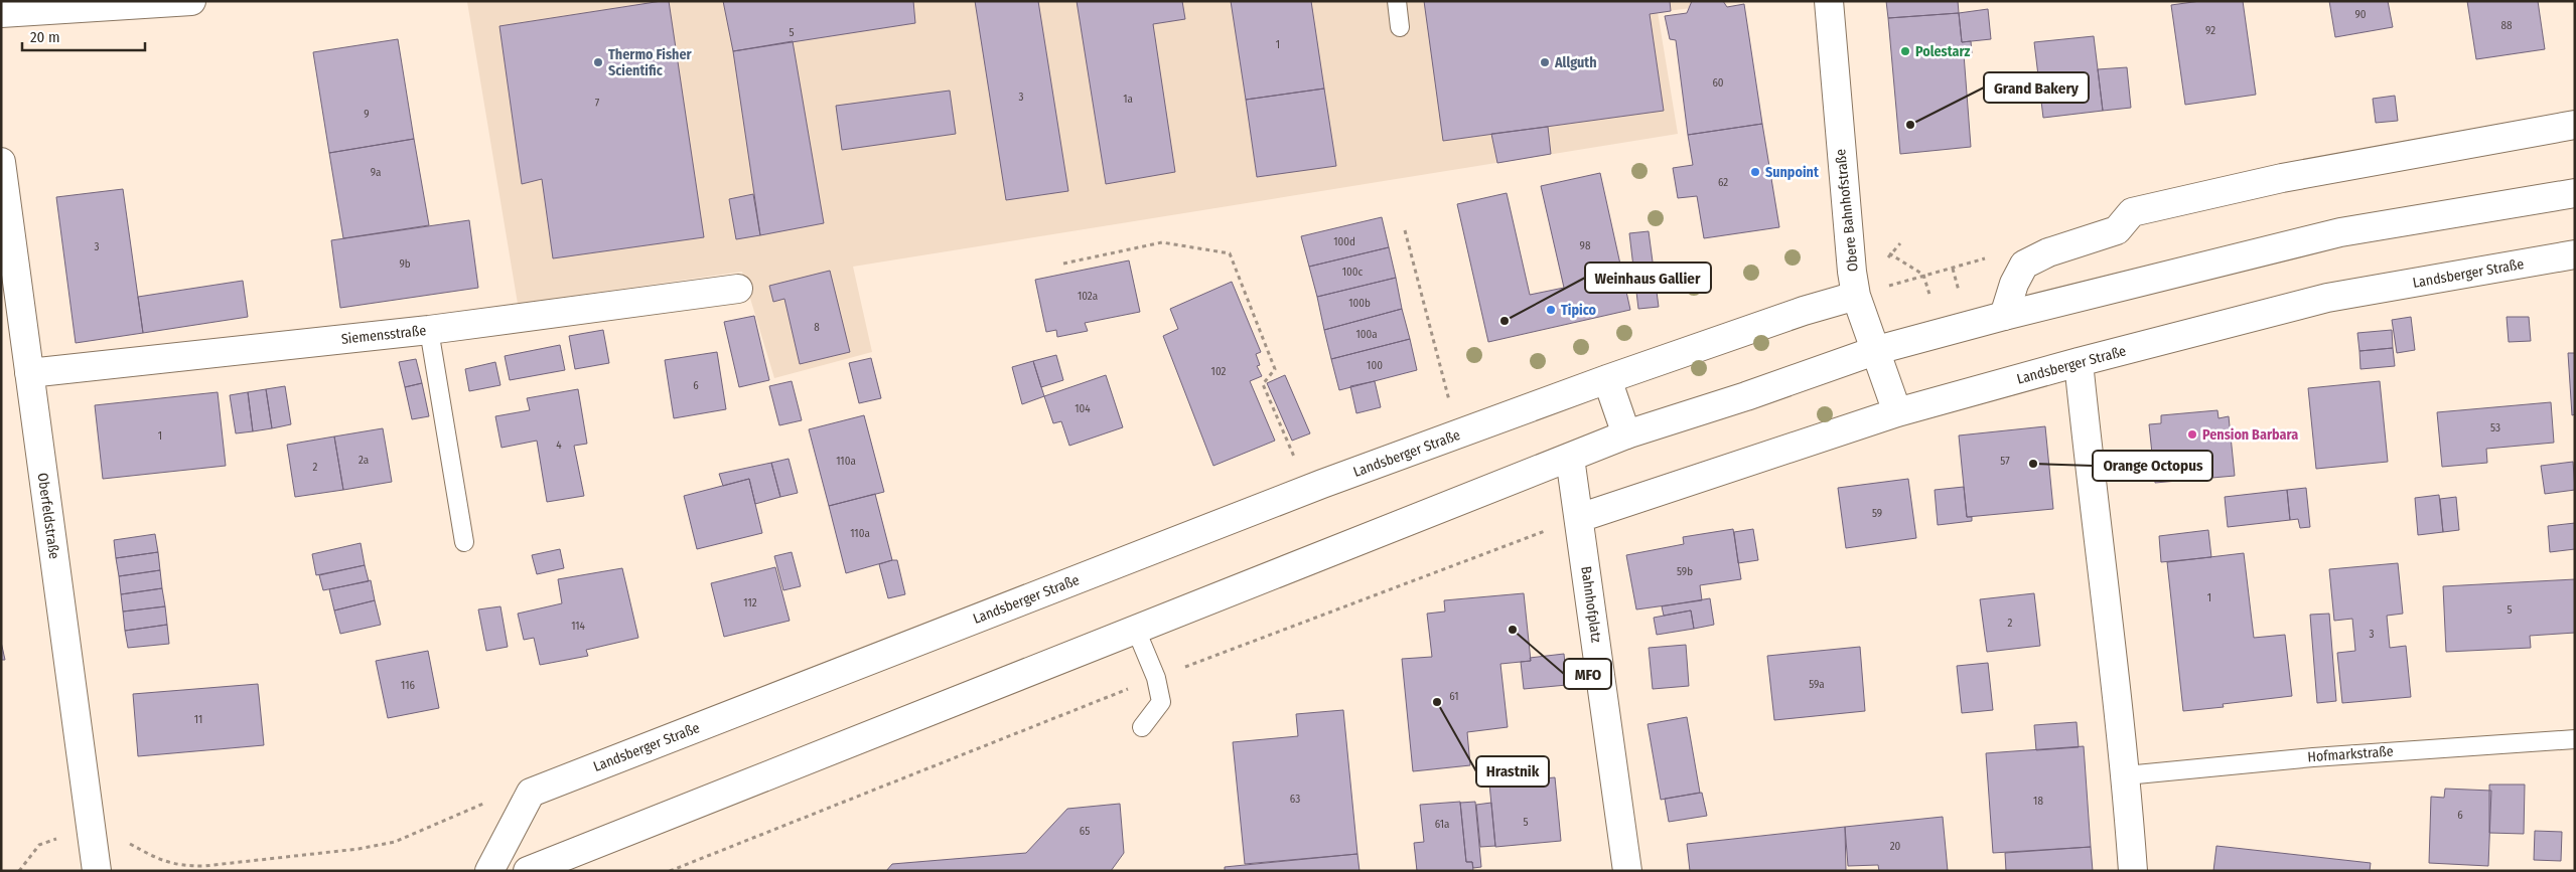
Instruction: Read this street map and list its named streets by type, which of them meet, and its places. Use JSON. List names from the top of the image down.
{
  "streets": {
    "street": [
      "Obere Bahnhofstraße",
      "Landsberger Straße",
      "Siemensstraße",
      "Oberfeldstraße",
      "Bahnhofplatz"
    ],
    "lane": ["Hofmarkstraße"]
  },
  "crossings": [
    ["Obere Bahnhofstraße", "Landsberger Straße"],
    ["Landsberger Straße", "Bahnhofplatz"],
    ["Siemensstraße", "Oberfeldstraße"]
  ],
  "places": [
    "Polestarz",
    "Thermo Fisher Scientific",
    "Allguth",
    "Grand Bakery",
    "Sunpoint",
    "Tipico",
    "Weinhaus Gallier",
    "Pension Barbara",
    "Orange Octopus",
    "MFO",
    "Hrastnik"
  ],
  "house_numbers": [
    "90",
    "88",
    "92",
    "5",
    "1",
    "60",
    "3",
    "1a",
    "7",
    "9",
    "9a",
    "62",
    "100d",
    "98",
    "3",
    "9b",
    "100c",
    "102a",
    "100b",
    "8",
    "100a",
    "100",
    "102",
    "6",
    "104",
    "53",
    "1",
    "4",
    "2a",
    "110a",
    "57",
    "2",
    "59",
    "110a",
    "59b",
    "1",
    "112",
    "5",
    "2",
    "114",
    "3",
    "59a",
    "116",
    "61",
    "11",
    "63",
    "18",
    "6",
    "5",
    "61a",
    "65",
    "20"
  ],
  "scale_bar": "20 m"
}
